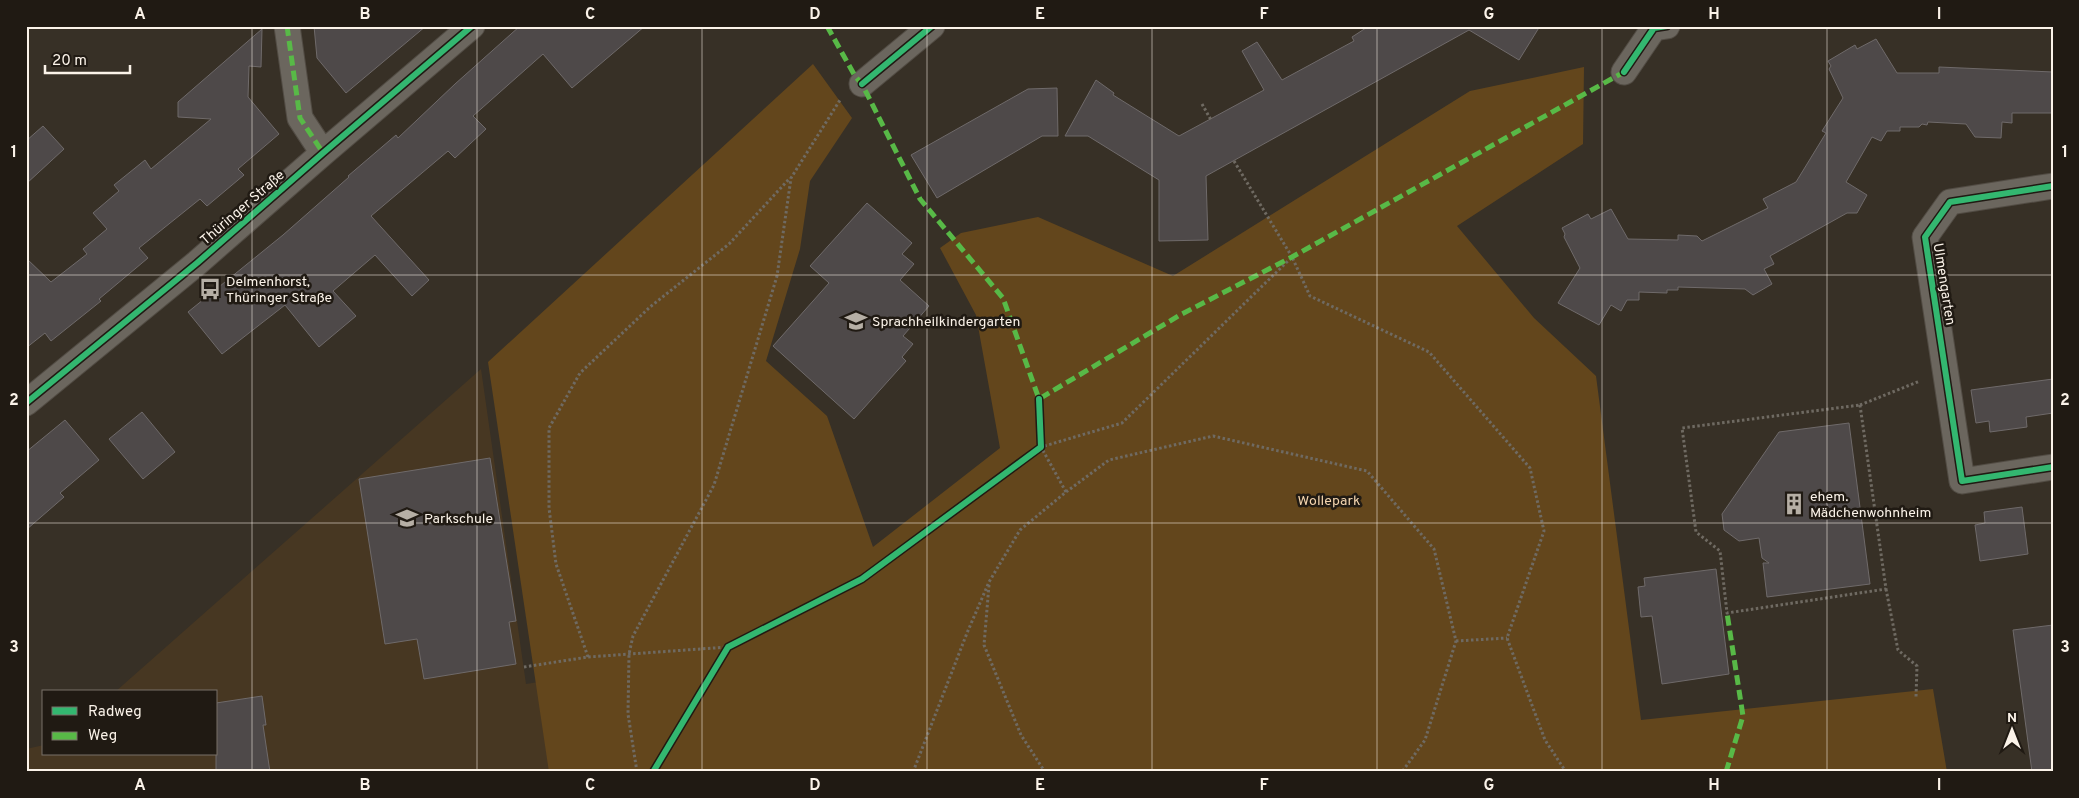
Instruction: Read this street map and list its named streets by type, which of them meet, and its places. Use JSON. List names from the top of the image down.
{
  "streets": {
    "street": ["Thüringer Straße", "Ulmengarten"]
  },
  "parks": ["Wollepark"],
  "places": {
    "bus stop": ["Delmenhorst, Thüringer Straße"],
    "school or university": ["Sprachheilkindergarten", "Parkschule"],
    "building": ["ehem. Mädchenwohnheim"]
  },
  "legend": ["Radweg", "Weg"],
  "scale_bar": "20 m",
  "north": "top",
  "grid": {
    "columns": [
      "A",
      "B",
      "C",
      "D",
      "E",
      "F",
      "G",
      "H",
      "I"
    ],
    "rows": ["1", "2", "3"]
  }
}
